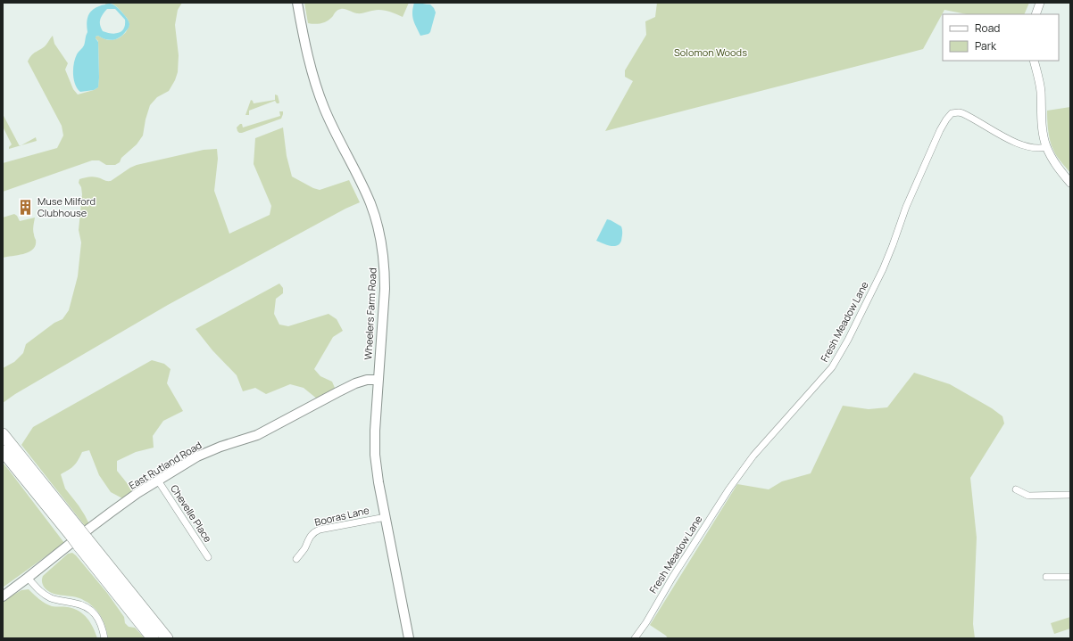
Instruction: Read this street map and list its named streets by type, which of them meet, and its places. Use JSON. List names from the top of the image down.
{
  "streets": {
    "main road": ["Wheelers Farm Road", "East Rutland Road"],
    "street": ["Fresh Meadow Lane", "Chevelle Place", "Booras Lane"]
  },
  "crossings": [
    ["Wheelers Farm Road", "East Rutland Road"],
    ["Wheelers Farm Road", "Booras Lane"],
    ["East Rutland Road", "Chevelle Place"]
  ],
  "parks": ["Solomon Woods"],
  "places": {
    "building": ["Muse Milford Clubhouse"]
  },
  "legend": ["Road", "Park"]
}
